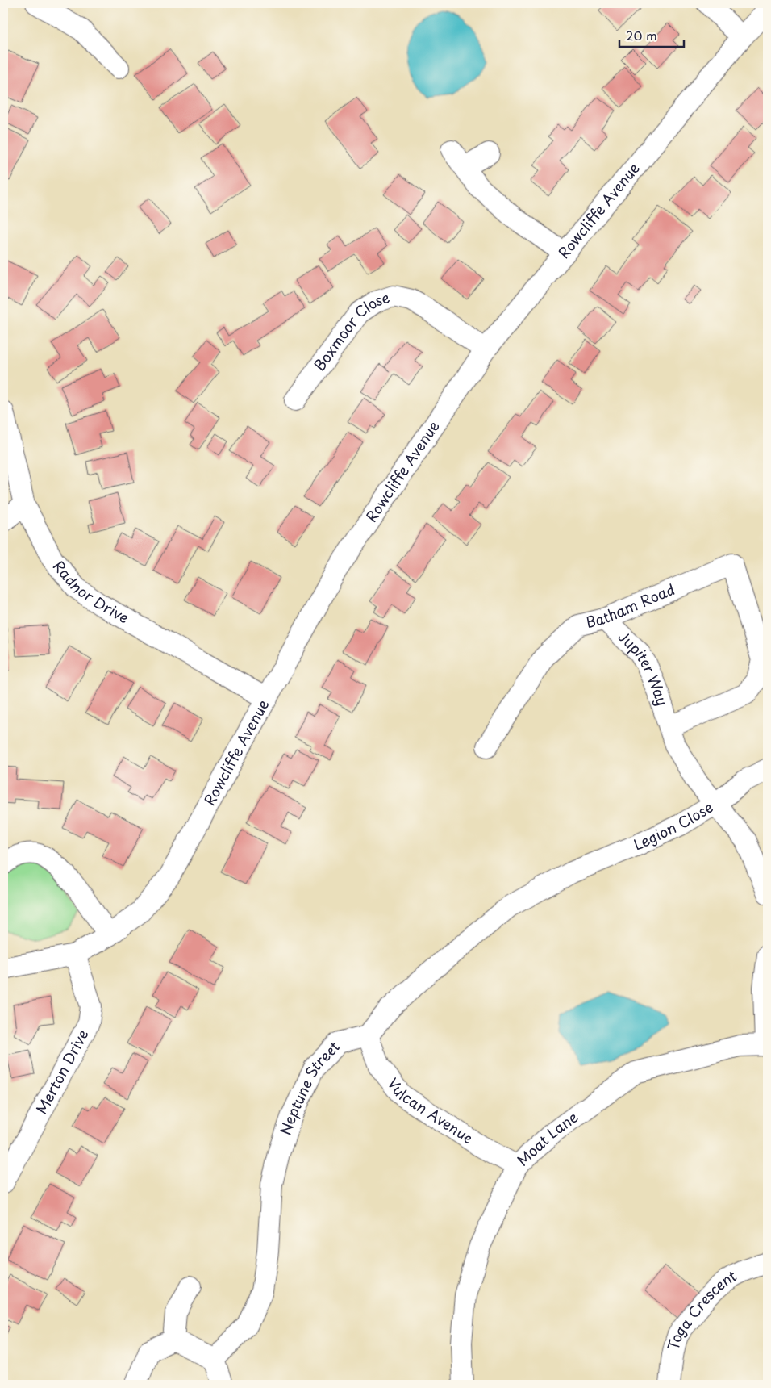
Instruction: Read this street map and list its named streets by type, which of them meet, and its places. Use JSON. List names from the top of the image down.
{
  "streets": {
    "street": [
      "Rowcliffe Avenue",
      "Boxmoor Close",
      "Radnor Drive",
      "Batham Road",
      "Jupiter Way",
      "Legion Close",
      "Merton Drive",
      "Neptune Street",
      "Vulcan Avenue",
      "Moat Lane",
      "Toga Crescent"
    ]
  },
  "crossings": [
    ["Rowcliffe Avenue", "Boxmoor Close"],
    ["Rowcliffe Avenue", "Radnor Drive"],
    ["Rowcliffe Avenue", "Merton Drive"],
    ["Batham Road", "Jupiter Way"],
    ["Jupiter Way", "Legion Close"],
    ["Legion Close", "Neptune Street"],
    ["Legion Close", "Vulcan Avenue"],
    ["Neptune Street", "Vulcan Avenue"],
    ["Vulcan Avenue", "Moat Lane"]
  ],
  "scale_bar": "20 m"
}
